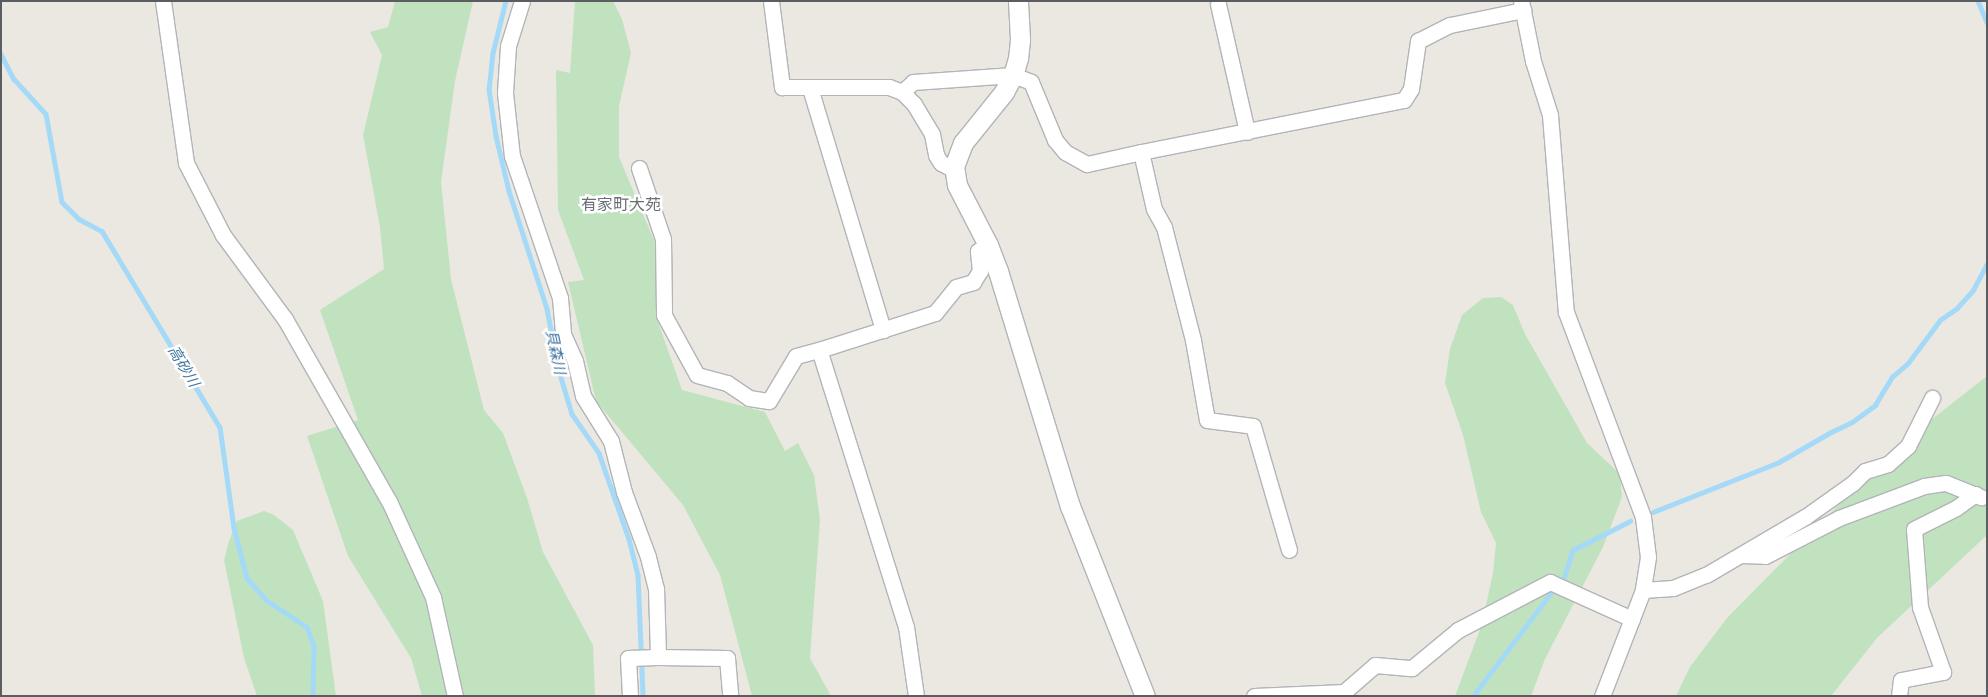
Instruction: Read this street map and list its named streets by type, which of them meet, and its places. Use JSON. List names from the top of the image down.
{
  "districts": ["有家町大苑"],
  "water": ["貝森川", "高砂川"]
}
